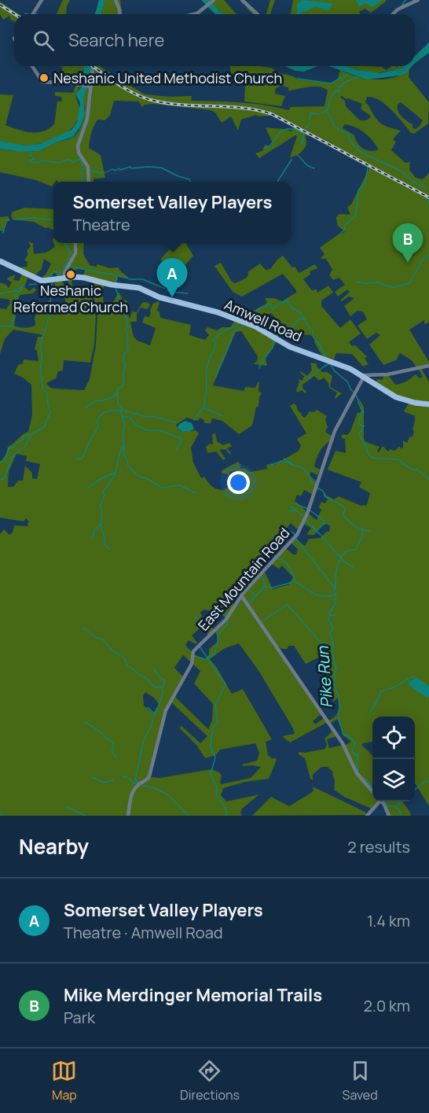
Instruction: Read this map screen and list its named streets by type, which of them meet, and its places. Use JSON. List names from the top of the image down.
{
  "streets": {
    "main road": ["Amwell Road"],
    "street": ["East Mountain Road"]
  },
  "crossings": [
    ["Amwell Road", "East Mountain Road"]
  ],
  "water": ["Pike Run"],
  "places": ["Neshanic United Methodist Church", "Neshanic Reformed Church"],
  "page": {
    "search": "Search here",
    "popup": ["Somerset Valley Players", "Theatre"],
    "pins": ["B", "A"],
    "heading": ["Nearby", "2 results"],
    "list": [
      {
        "mark": "A",
        "name": "Somerset Valley Players",
        "note": "Theatre · Amwell Road",
        "value": "1.4 km"
      },
      {
        "mark": "B",
        "name": "Mike Merdinger Memorial Trails",
        "note": "Park",
        "value": "2.0 km"
      }
    ],
    "nav": ["Map", "Directions", "Saved"]
  }
}
